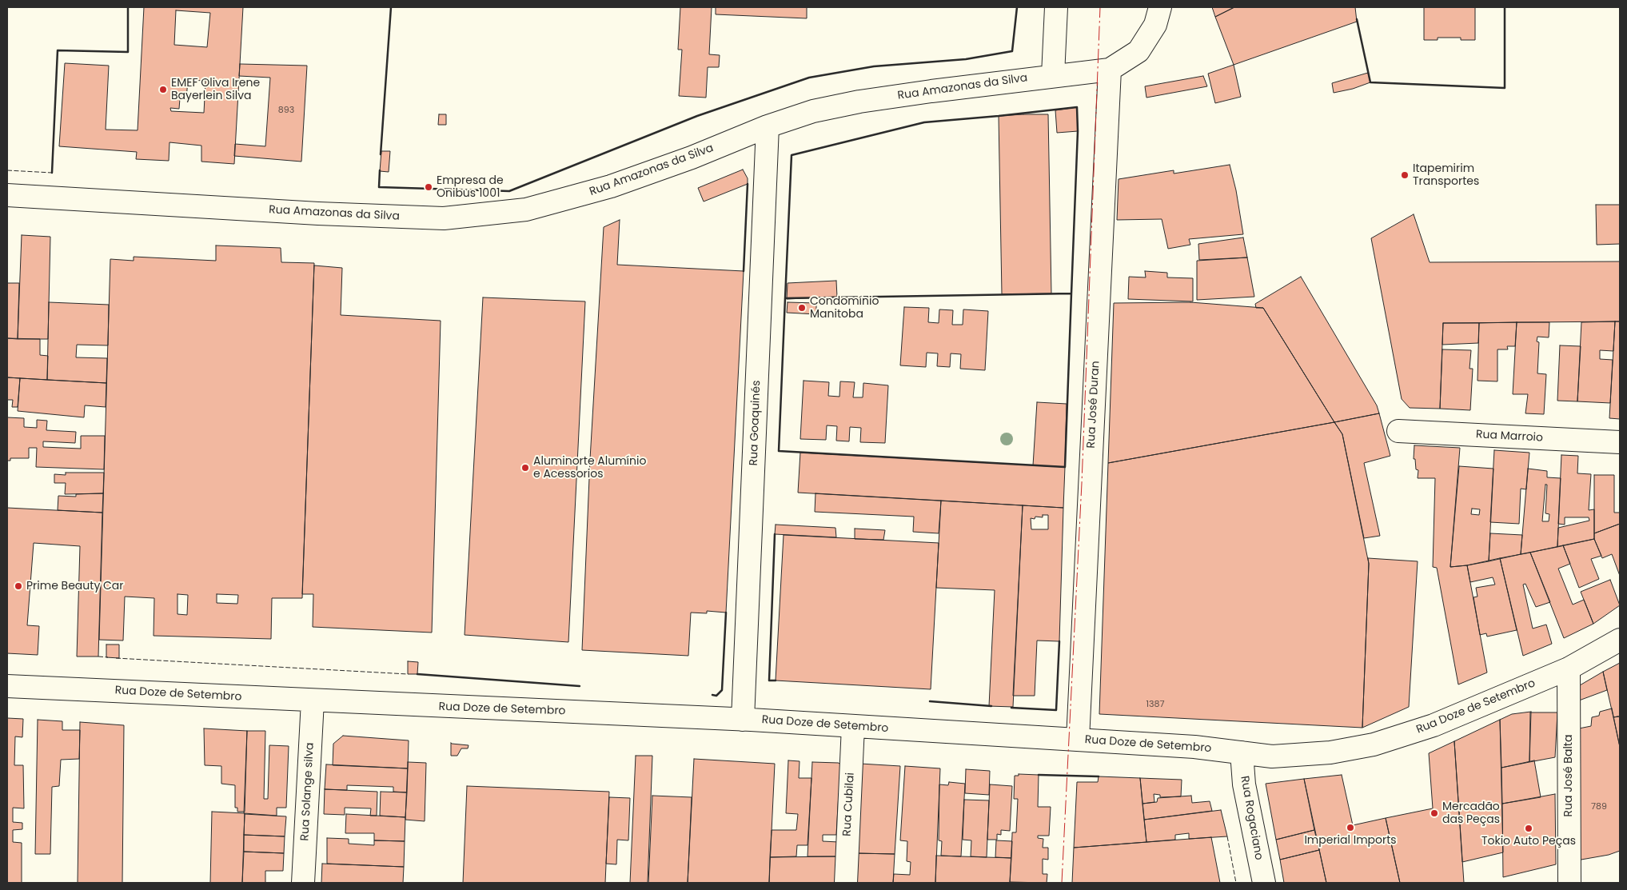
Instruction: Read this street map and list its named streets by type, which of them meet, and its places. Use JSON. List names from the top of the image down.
{
  "streets": {
    "street": [
      "Rua Amazonas da Silva",
      "Rua José Duran",
      "Rua Goaquinés",
      "Rua Marroio",
      "Rua Doze de Setembro",
      "Rua José Balta",
      "Rua Solange silva",
      "Rua Cubilai",
      "Rua Rogaciano"
    ]
  },
  "crossings": [
    ["Rua Amazonas da Silva", "Rua José Duran"],
    ["Rua Amazonas da Silva", "Rua Goaquinés"],
    ["Rua José Duran", "Rua Doze de Setembro"],
    ["Rua Goaquinés", "Rua Doze de Setembro"],
    ["Rua Doze de Setembro", "Rua José Balta"],
    ["Rua Doze de Setembro", "Rua Solange silva"],
    ["Rua Doze de Setembro", "Rua Cubilai"],
    ["Rua Doze de Setembro", "Rua Rogaciano"]
  ],
  "places": [
    "EMEF Oliva Irene Bayerlein Silva",
    "Itapemirim Transportes",
    "Empresa de Onibus 1001",
    "Condomínio Manitoba",
    "Aluminorte Alumínio e Acessorios",
    "Prime Beauty Car",
    "Mercadão das Peças",
    "Imperial Imports",
    "Tokio Auto Peças"
  ],
  "house_numbers": ["893", "1387", "789"]
}
